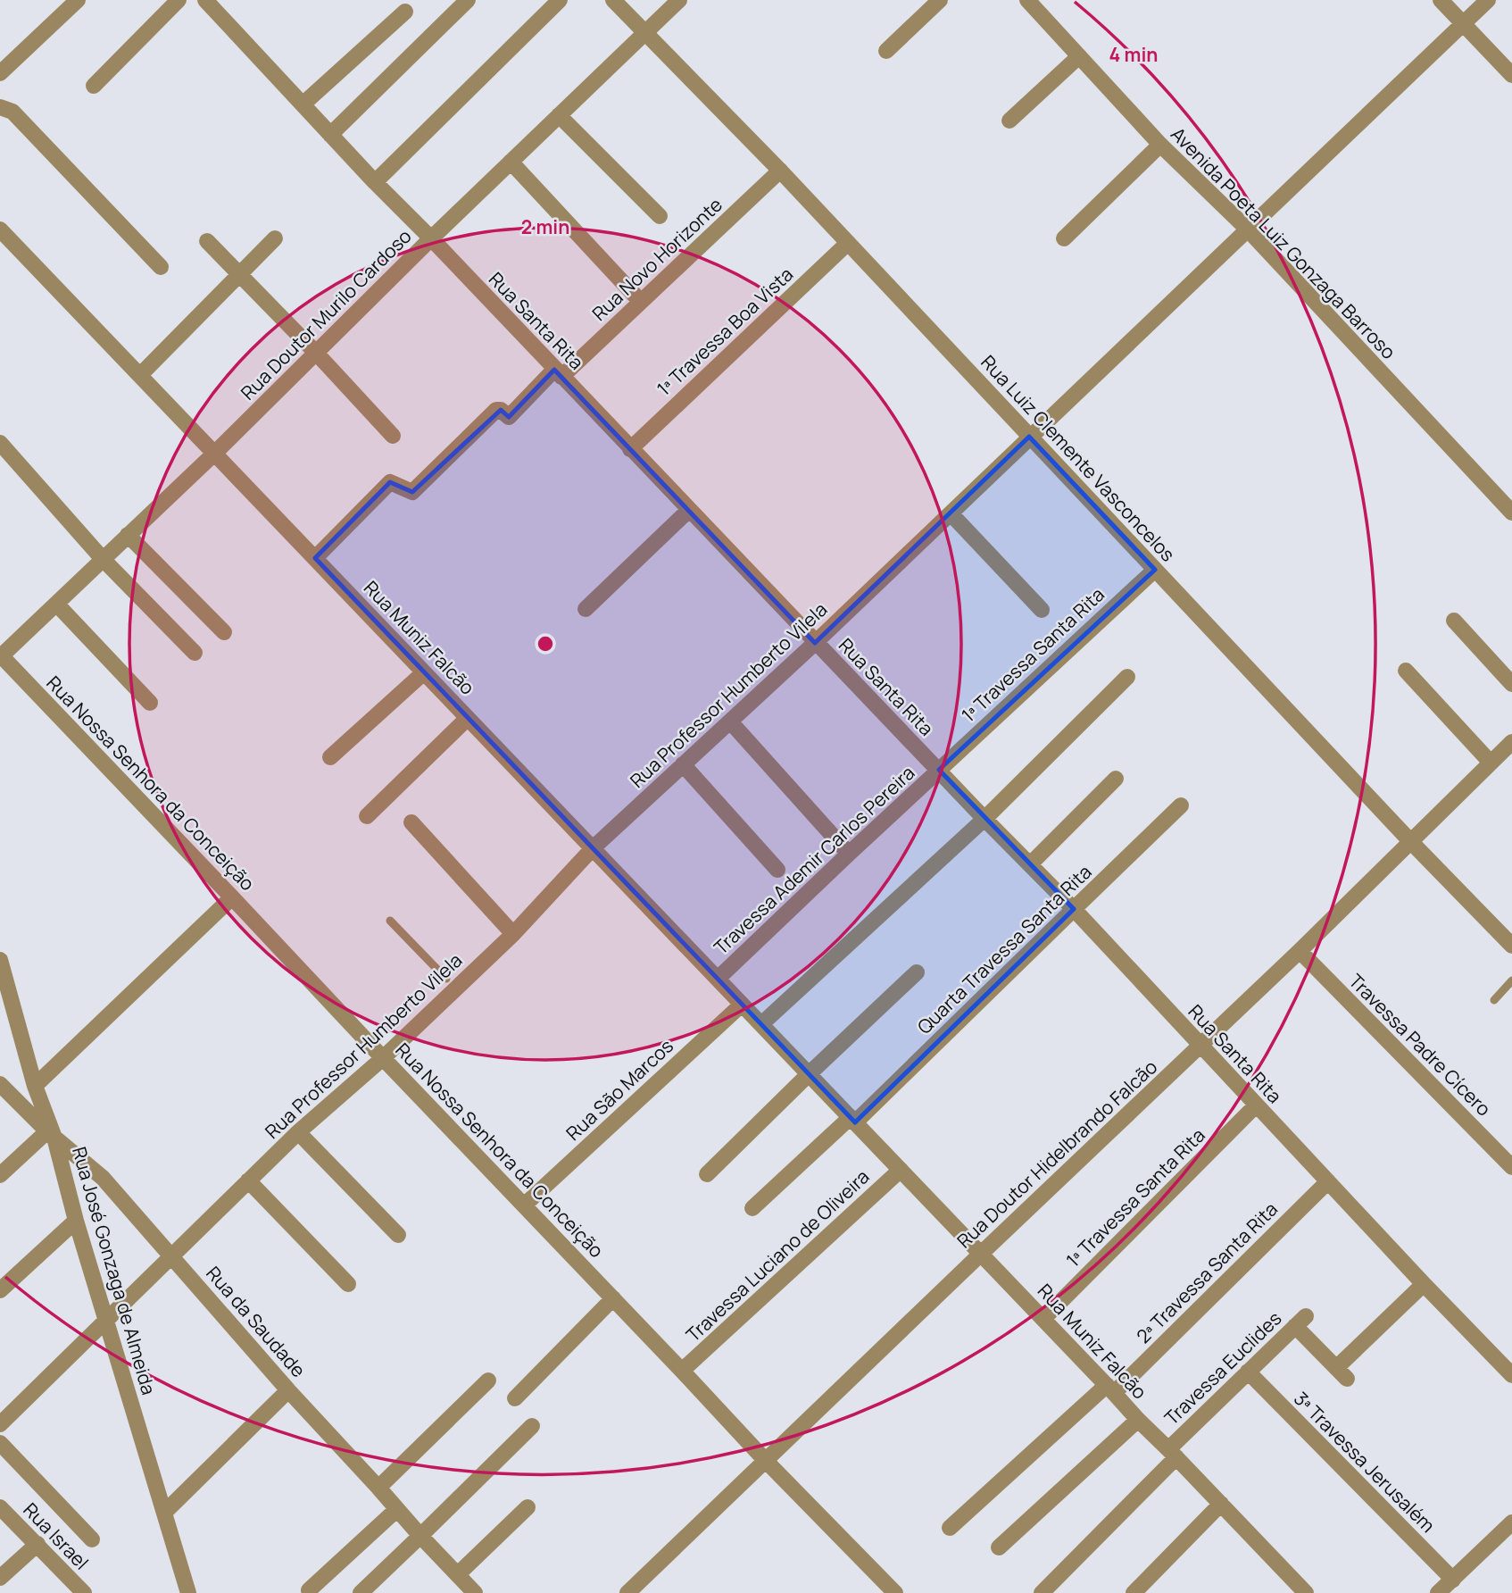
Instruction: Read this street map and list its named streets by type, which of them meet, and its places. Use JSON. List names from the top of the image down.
{
  "streets": {
    "street": [
      "Avenida Poeta Luiz Gonzaga Barroso",
      "Rua Novo Horizonte",
      "Rua Doutor Murilo Cardoso",
      "Rua Santa Rita",
      "1ª Travessa Boa Vista",
      "Rua Luiz Clemente Vasconcelos",
      "Rua Muniz Falcão",
      "1ª Travessa Santa Rita",
      "Rua Professor Humberto Vilela",
      "Rua Nossa Senhora da Conceição",
      "Travessa Ademir Carlos Pereira",
      "Quarta Travessa Santa Rita",
      "Travessa Padre Cícero",
      "Rua São Marcos",
      "Rua Doutor Hidelbrando Falcão",
      "Travessa Luciano de Oliveira",
      "Rua José Gonzaga de Almeida",
      "2ª Travessa Santa Rita",
      "Rua da Saudade",
      "Travessa Euclides",
      "3ª Travessa Jerusalém",
      "Rua Israel"
    ]
  },
  "crossings": [
    ["Avenida Poeta Luiz Gonzaga Barroso", "Rua Professor Humberto Vilela"],
    ["Rua Novo Horizonte", "Rua Santa Rita"],
    ["Rua Novo Horizonte", "Rua Luiz Clemente Vasconcelos"],
    ["Rua Novo Horizonte", "Rua Muniz Falcão"],
    ["Rua Doutor Murilo Cardoso", "Rua Santa Rita"],
    ["Rua Doutor Murilo Cardoso", "Rua Luiz Clemente Vasconcelos"],
    ["Rua Doutor Murilo Cardoso", "Rua Muniz Falcão"],
    ["Rua Doutor Murilo Cardoso", "Rua Nossa Senhora da Conceição"],
    ["Rua Santa Rita", "1ª Travessa Boa Vista"],
    ["Rua Santa Rita", "1ª Travessa Santa Rita"],
    ["Rua Santa Rita", "Rua Professor Humberto Vilela"],
    ["Rua Santa Rita", "Travessa Ademir Carlos Pereira"],
    ["Rua Santa Rita", "Quarta Travessa Santa Rita"],
    ["Rua Santa Rita", "Rua Doutor Hidelbrando Falcão"],
    ["Rua Santa Rita", "2ª Travessa Santa Rita"],
    ["Rua Santa Rita", "Travessa Euclides"],
    ["1ª Travessa Boa Vista", "Rua Luiz Clemente Vasconcelos"],
    ["Rua Luiz Clemente Vasconcelos", "1ª Travessa Santa Rita"],
    ["Rua Luiz Clemente Vasconcelos", "Rua Professor Humberto Vilela"],
    ["Rua Luiz Clemente Vasconcelos", "Rua Doutor Hidelbrando Falcão"],
    ["Rua Muniz Falcão", "1ª Travessa Santa Rita"],
    ["Rua Muniz Falcão", "Rua Professor Humberto Vilela"],
    ["Rua Muniz Falcão", "Travessa Ademir Carlos Pereira"],
    ["Rua Muniz Falcão", "Quarta Travessa Santa Rita"],
    ["Rua Muniz Falcão", "Rua São Marcos"],
    ["Rua Muniz Falcão", "Rua Doutor Hidelbrando Falcão"],
    ["Rua Muniz Falcão", "Travessa Luciano de Oliveira"],
    ["Rua Muniz Falcão", "2ª Travessa Santa Rita"],
    ["Rua Muniz Falcão", "Travessa Euclides"],
    ["1ª Travessa Santa Rita", "Travessa Ademir Carlos Pereira"],
    ["Rua Professor Humberto Vilela", "Rua Nossa Senhora da Conceição"],
    ["Rua Professor Humberto Vilela", "Rua José Gonzaga de Almeida"],
    ["Rua Professor Humberto Vilela", "Rua da Saudade"],
    ["Rua Nossa Senhora da Conceição", "Rua São Marcos"],
    ["Rua Nossa Senhora da Conceição", "Rua Doutor Hidelbrando Falcão"],
    ["Rua Nossa Senhora da Conceição", "Travessa Luciano de Oliveira"],
    ["Travessa Padre Cícero", "Rua Doutor Hidelbrando Falcão"],
    ["Rua José Gonzaga de Almeida", "Rua da Saudade"],
    ["Travessa Euclides", "3ª Travessa Jerusalém"]
  ],
  "rings": ["4 min", "2 min"]
}
